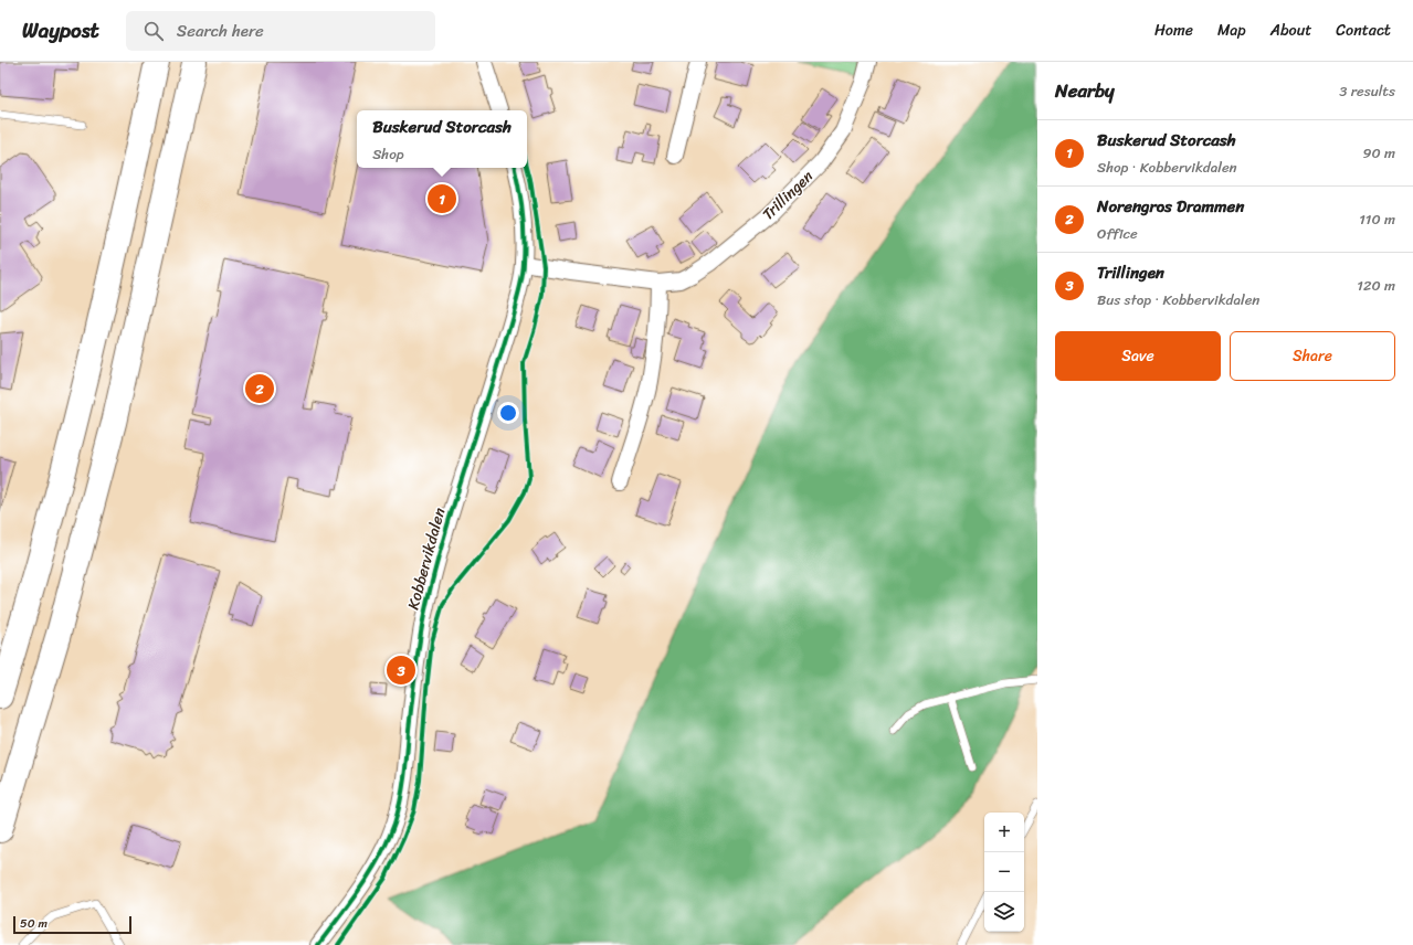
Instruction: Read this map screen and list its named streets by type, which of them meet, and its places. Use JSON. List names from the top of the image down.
{
  "streets": {
    "street": ["Trillingen", "Kobbervikdalen"]
  },
  "crossings": [
    ["Trillingen", "Kobbervikdalen"]
  ],
  "scale_bar": "50 m",
  "page": {
    "header": "Waypost",
    "search": "Search here",
    "nav": [
      "Home",
      "Map",
      "About",
      "Contact"
    ],
    "heading": ["Nearby", "3 results"],
    "popup": ["Buskerud Storcash", "Shop"],
    "list": [
      {
        "mark": "1",
        "name": "Buskerud Storcash",
        "note": "Shop · Kobbervikdalen",
        "value": "90 m"
      },
      {
        "mark": "2",
        "name": "Norengros Drammen",
        "note": "Office",
        "value": "110 m"
      },
      {
        "mark": "3",
        "name": "Trillingen",
        "note": "Bus stop · Kobbervikdalen",
        "value": "120 m"
      }
    ],
    "pins": ["1", "2", "3"],
    "buttons": ["Save", "Share"],
    "map_buttons": ["+", "−"],
    "scale": "50 m"
  }
}
